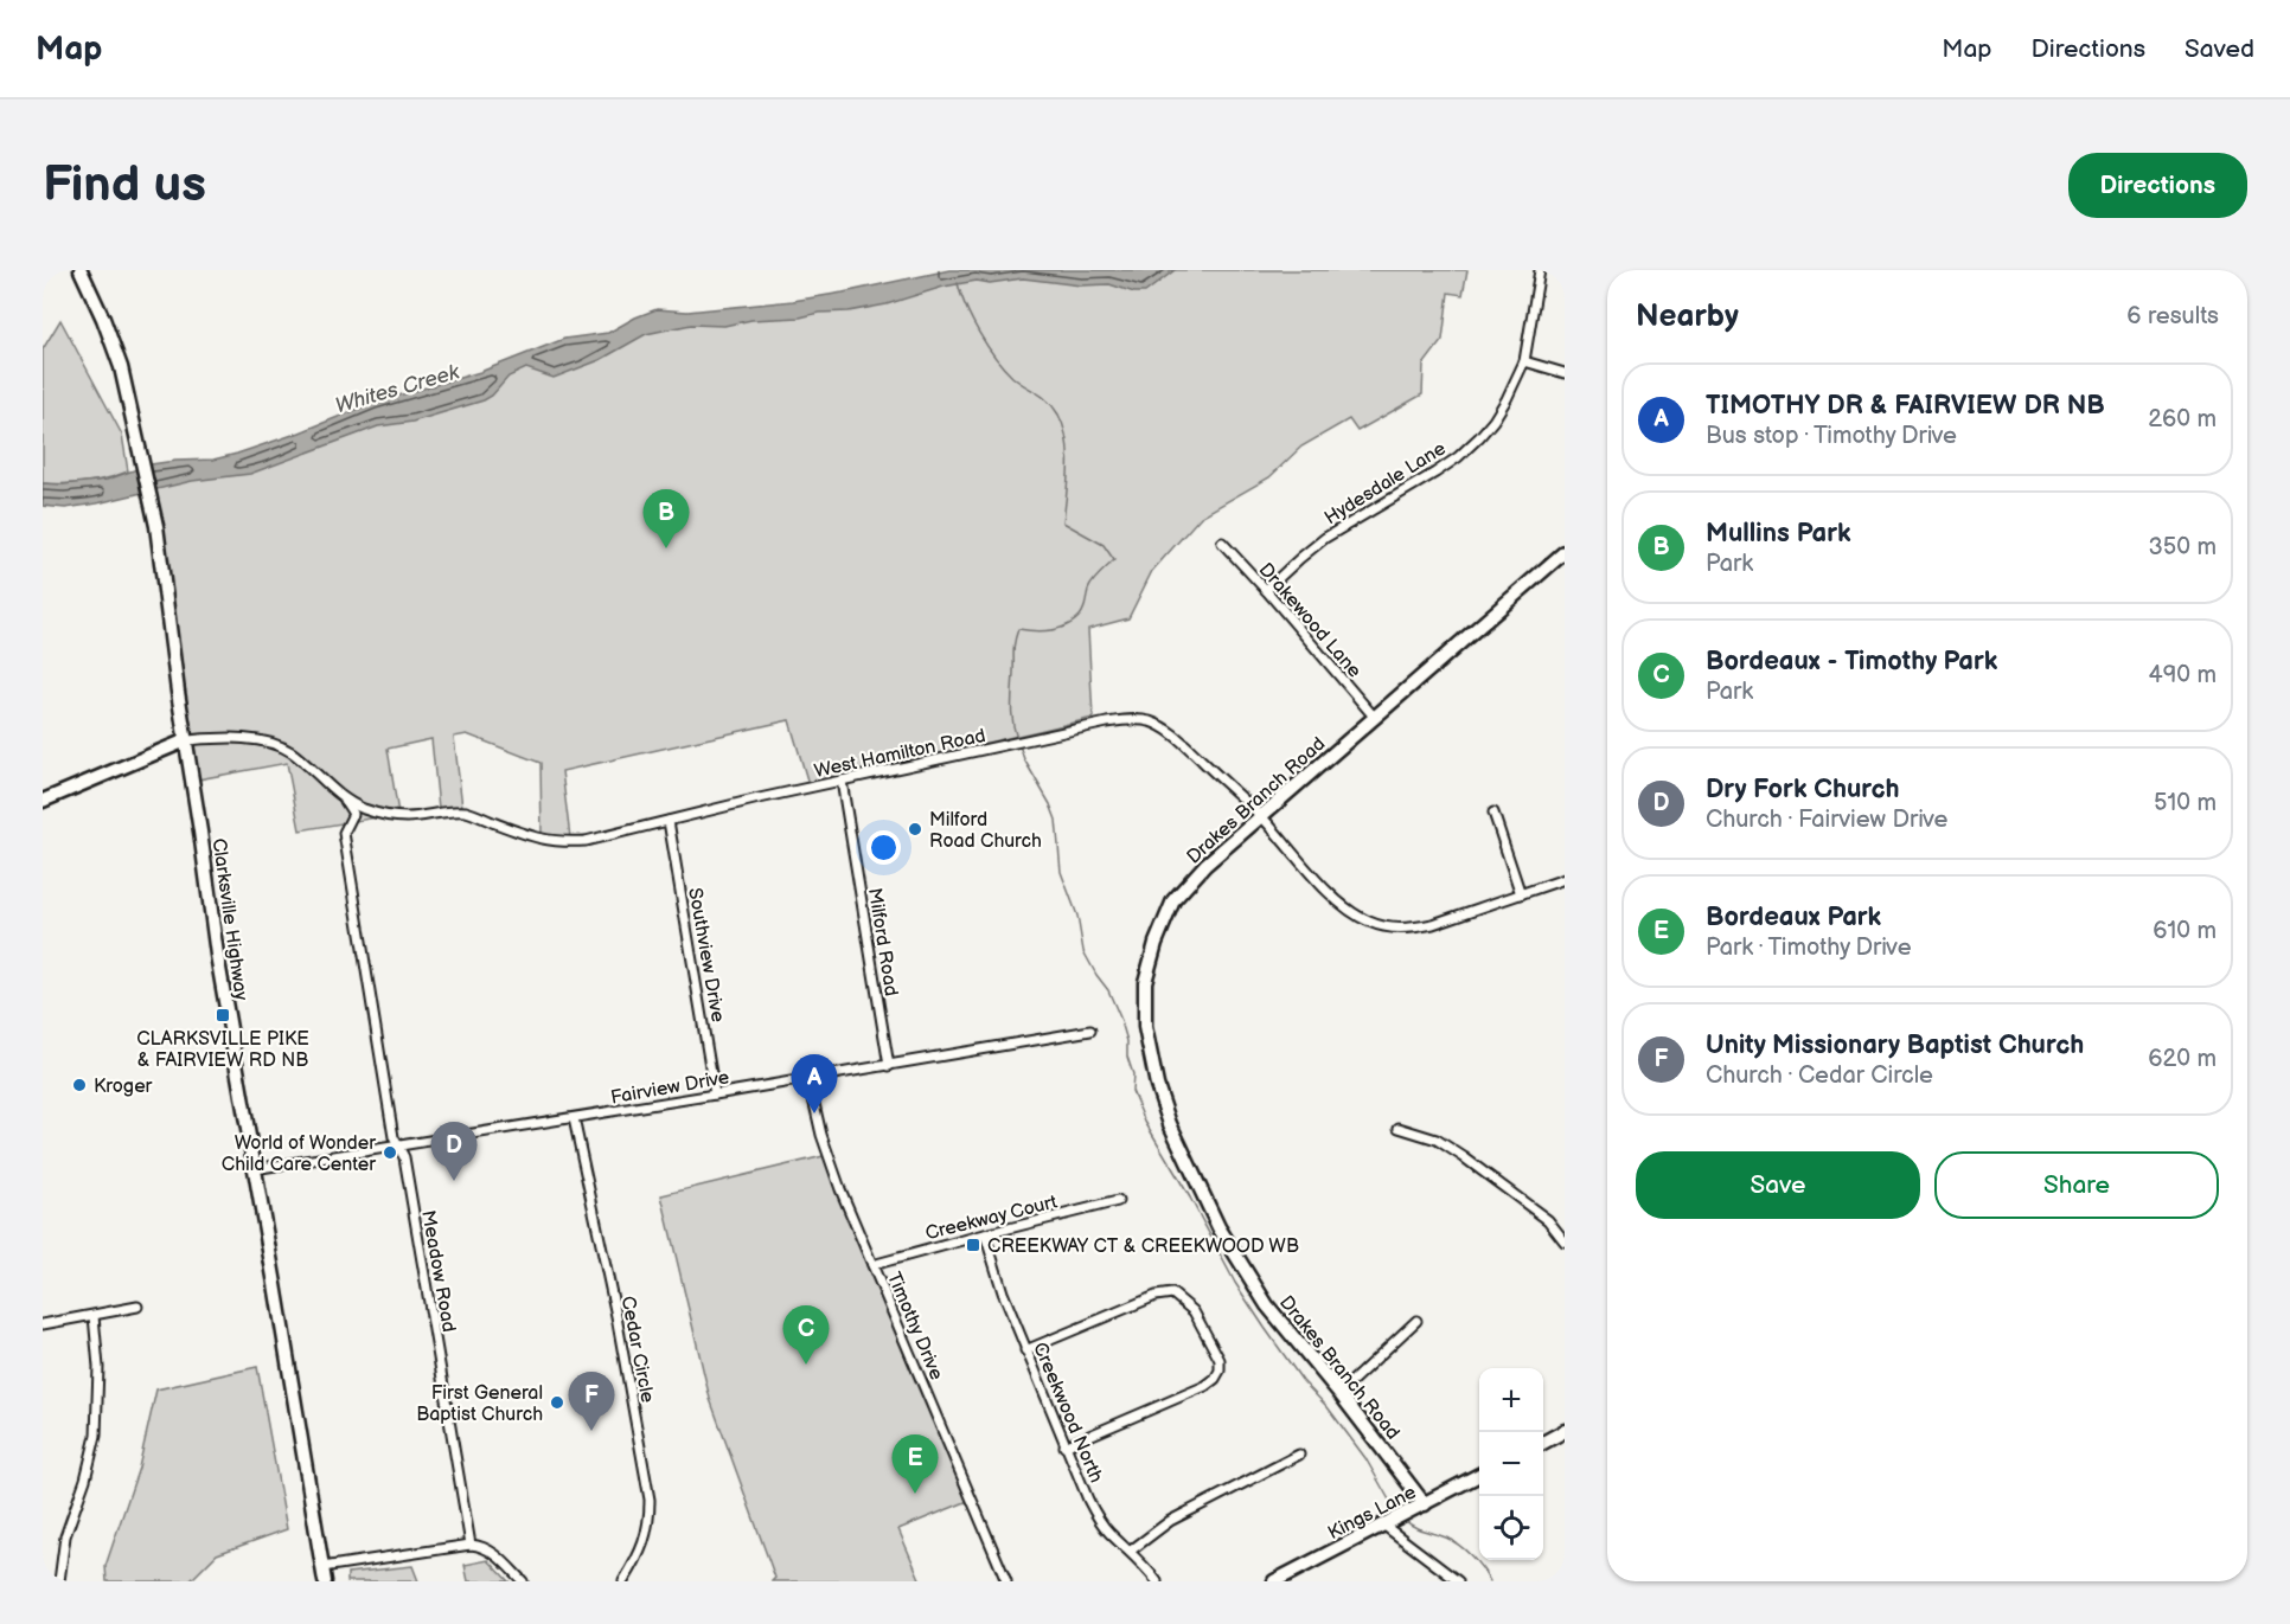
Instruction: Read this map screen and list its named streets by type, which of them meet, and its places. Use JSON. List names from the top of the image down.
{
  "streets": {
    "street": [
      "Hydesdale Lane",
      "Drakewood Lane",
      "West Hamilton Road",
      "Drakes Branch Road",
      "Clarksville Highway",
      "Milford Road",
      "Southview Drive",
      "Fairview Drive",
      "Creekway Court",
      "Meadow Road",
      "Timothy Drive",
      "Cedar Circle",
      "Creekwood North",
      "Kings Lane"
    ]
  },
  "crossings": [
    ["Hydesdale Lane", "Drakewood Lane"],
    ["Drakewood Lane", "Drakes Branch Road"],
    ["West Hamilton Road", "Drakes Branch Road"],
    ["West Hamilton Road", "Clarksville Highway"],
    ["West Hamilton Road", "Milford Road"],
    ["West Hamilton Road", "Southview Drive"],
    ["West Hamilton Road", "Meadow Road"],
    ["Drakes Branch Road", "Kings Lane"],
    ["Clarksville Highway", "Fairview Drive"],
    ["Milford Road", "Fairview Drive"],
    ["Southview Drive", "Fairview Drive"],
    ["Fairview Drive", "Meadow Road"],
    ["Fairview Drive", "Timothy Drive"],
    ["Fairview Drive", "Cedar Circle"],
    ["Creekway Court", "Timothy Drive"],
    ["Creekway Court", "Creekwood North"]
  ],
  "water": ["Whites Creek"],
  "places": {
    "other": [
      "Milford Road Church",
      "Kroger",
      "World of Wonder Child Care Center",
      "First General Baptist Church"
    ],
    "transit": ["CLARKSVILLE PIKE & FAIRVIEW RD NB", "CREEKWAY CT & CREEKWOOD WB"]
  },
  "page": {
    "header": "Map",
    "nav": ["Map", "Directions", "Saved"],
    "buttons": [
      "Directions",
      ["Save", "Share"]
    ],
    "title": "Find us",
    "heading": ["Nearby", "6 results"],
    "list": [
      {
        "mark": "A",
        "name": "TIMOTHY DR & FAIRVIEW DR NB",
        "note": "Bus stop · Timothy Drive",
        "value": "260 m"
      },
      {
        "mark": "B",
        "name": "Mullins Park",
        "note": "Park",
        "value": "350 m"
      },
      {
        "mark": "C",
        "name": "Bordeaux - Timothy Park",
        "note": "Park",
        "value": "490 m"
      },
      {
        "mark": "D",
        "name": "Dry Fork Church",
        "note": "Church · Fairview Drive",
        "value": "510 m"
      },
      {
        "mark": "E",
        "name": "Bordeaux Park",
        "note": "Park · Timothy Drive",
        "value": "610 m"
      },
      {
        "mark": "F",
        "name": "Unity Missionary Baptist Church",
        "note": "Church · Cedar Circle",
        "value": "620 m"
      }
    ],
    "pins": [
      "B",
      "A",
      "D",
      "C",
      "F",
      "E"
    ],
    "map_buttons": ["+", "−"]
  }
}
